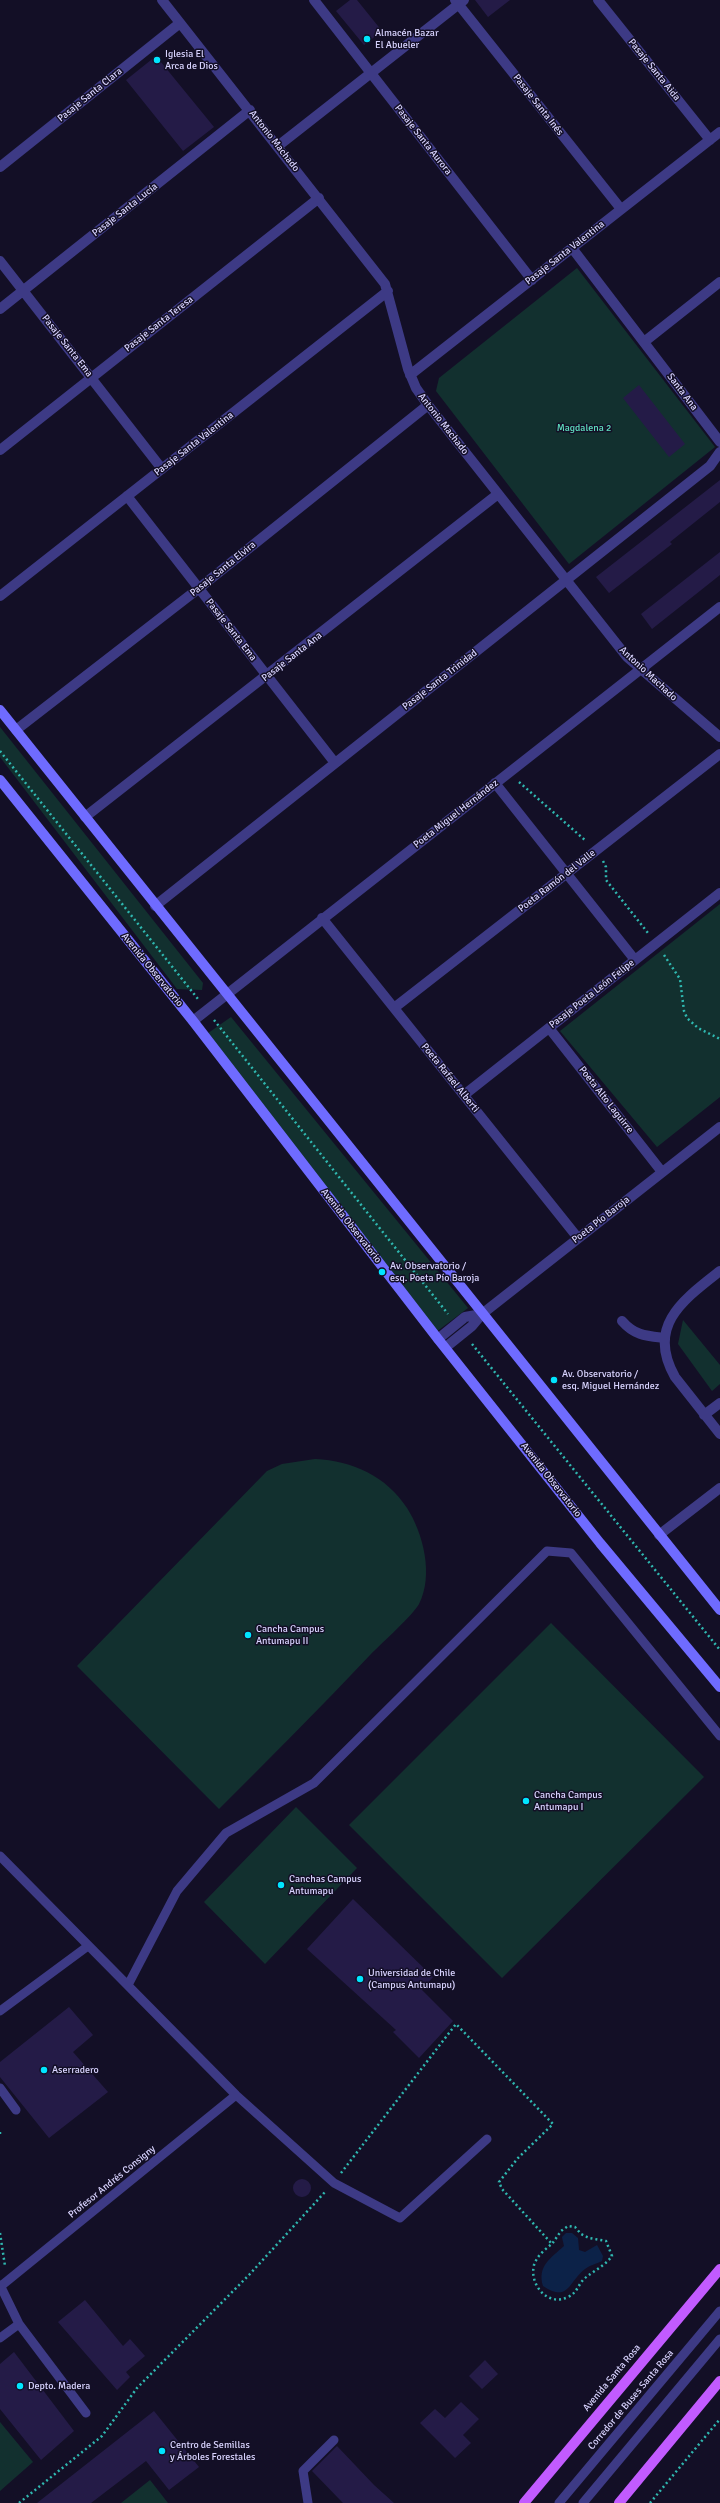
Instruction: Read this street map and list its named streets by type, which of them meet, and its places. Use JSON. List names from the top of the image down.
{
  "streets": {
    "main road": ["Avenida Observatorio", "Avenida Santa Rosa"],
    "street": [
      "Pasaje Santa Aida",
      "Pasaje Santa Clara",
      "Pasaje Santa Inés",
      "Pasaje Santa Aurora",
      "Antonio Machado",
      "Pasaje Santa Lucía",
      "Pasaje Santa Valentina",
      "Pasaje Santa Teresa",
      "Pasaje Santa Ema",
      "Santa Ana",
      "Pasaje Santa Elvira",
      "Pasaje Santa Ana",
      "Pasaje Santa Trinidad",
      "Poeta Miguel Hernández",
      "Poeta Ramón del Valle",
      "Pasaje Poeta León Felipe",
      "Poeta Rafael Alberti",
      "Poeta Alto Laguirre",
      "Poeta Pío Baroja"
    ],
    "lane": ["Profesor Andrés Consigny", "Corredor de Buses Santa Rosa"]
  },
  "crossings": [
    ["Pasaje Santa Aida", "Pasaje Santa Valentina"],
    ["Pasaje Santa Clara", "Antonio Machado"],
    ["Pasaje Santa Inés", "Pasaje Santa Valentina"],
    ["Pasaje Santa Aurora", "Pasaje Santa Valentina"],
    ["Antonio Machado", "Pasaje Santa Lucía"],
    ["Antonio Machado", "Pasaje Santa Valentina"],
    ["Antonio Machado", "Pasaje Santa Teresa"],
    ["Antonio Machado", "Pasaje Santa Elvira"],
    ["Antonio Machado", "Pasaje Santa Ana"],
    ["Antonio Machado", "Pasaje Santa Trinidad"],
    ["Antonio Machado", "Poeta Miguel Hernández"],
    ["Pasaje Santa Lucía", "Pasaje Santa Ema"],
    ["Pasaje Santa Valentina", "Pasaje Santa Ema"],
    ["Pasaje Santa Valentina", "Santa Ana"],
    ["Pasaje Santa Teresa", "Pasaje Santa Ema"],
    ["Pasaje Santa Ema", "Pasaje Santa Elvira"],
    ["Pasaje Santa Ema", "Pasaje Santa Ana"],
    ["Pasaje Santa Ema", "Pasaje Santa Trinidad"],
    ["Poeta Miguel Hernández", "Avenida Observatorio"],
    ["Poeta Miguel Hernández", "Poeta Rafael Alberti"],
    ["Poeta Ramón del Valle", "Poeta Rafael Alberti"],
    ["Avenida Observatorio", "Poeta Pío Baroja"],
    ["Pasaje Poeta León Felipe", "Poeta Rafael Alberti"],
    ["Pasaje Poeta León Felipe", "Poeta Alto Laguirre"],
    ["Poeta Rafael Alberti", "Poeta Pío Baroja"],
    ["Poeta Alto Laguirre", "Poeta Pío Baroja"]
  ],
  "parks": ["Magdalena 2"],
  "places": [
    "Almacén Bazar El Abueler",
    "Iglesia El Arca de Dios",
    "Av. Observatorio / esq. Poeta Pío Baroja",
    "Av. Observatorio / esq. Miguel Hernández",
    "Cancha Campus Antumapu II",
    "Cancha Campus Antumapu I",
    "Canchas Campus Antumapu",
    "Universidad de Chile (Campus Antumapu)",
    "Aserradero",
    "Depto. Madera",
    "Centro de Semillas y Árboles Forestales"
  ]
}
